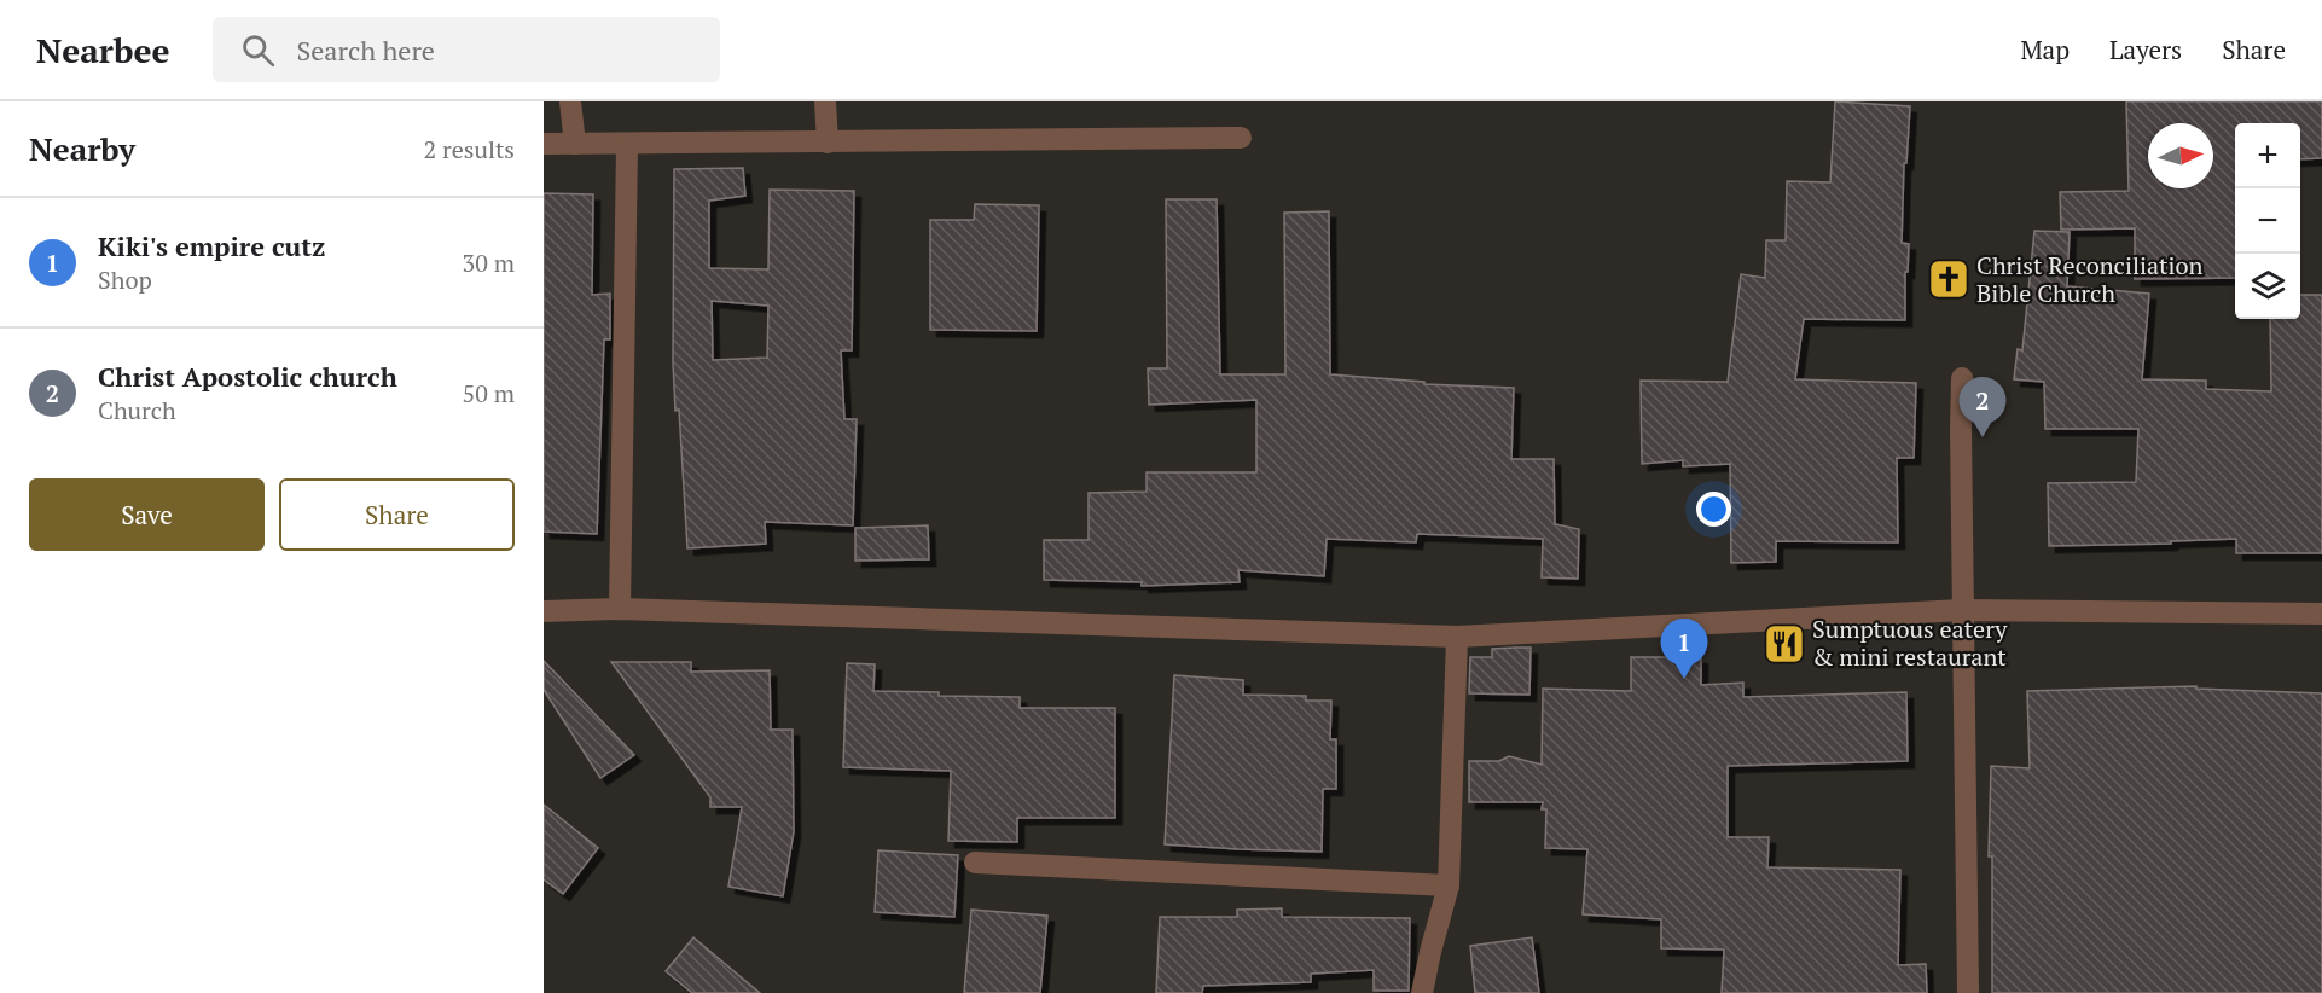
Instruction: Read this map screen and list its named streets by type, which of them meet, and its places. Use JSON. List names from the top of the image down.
{
  "places": {
    "church": ["Christ Reconciliation Bible Church"],
    "restaurant": ["Sumptuous eatery & mini restaurant"]
  },
  "north": "right",
  "page": {
    "header": "Nearbee",
    "search": "Search here",
    "nav": ["Map", "Layers", "Share"],
    "heading": ["Nearby", "2 results"],
    "map_buttons": ["+", "−"],
    "list": [
      {
        "mark": "1",
        "name": "Kiki's empire cutz",
        "note": "Shop",
        "value": "30 m"
      },
      {
        "mark": "2",
        "name": "Christ Apostolic church",
        "note": "Church",
        "value": "50 m"
      }
    ],
    "pins": ["2", "1"],
    "buttons": ["Save", "Share"]
  }
}
